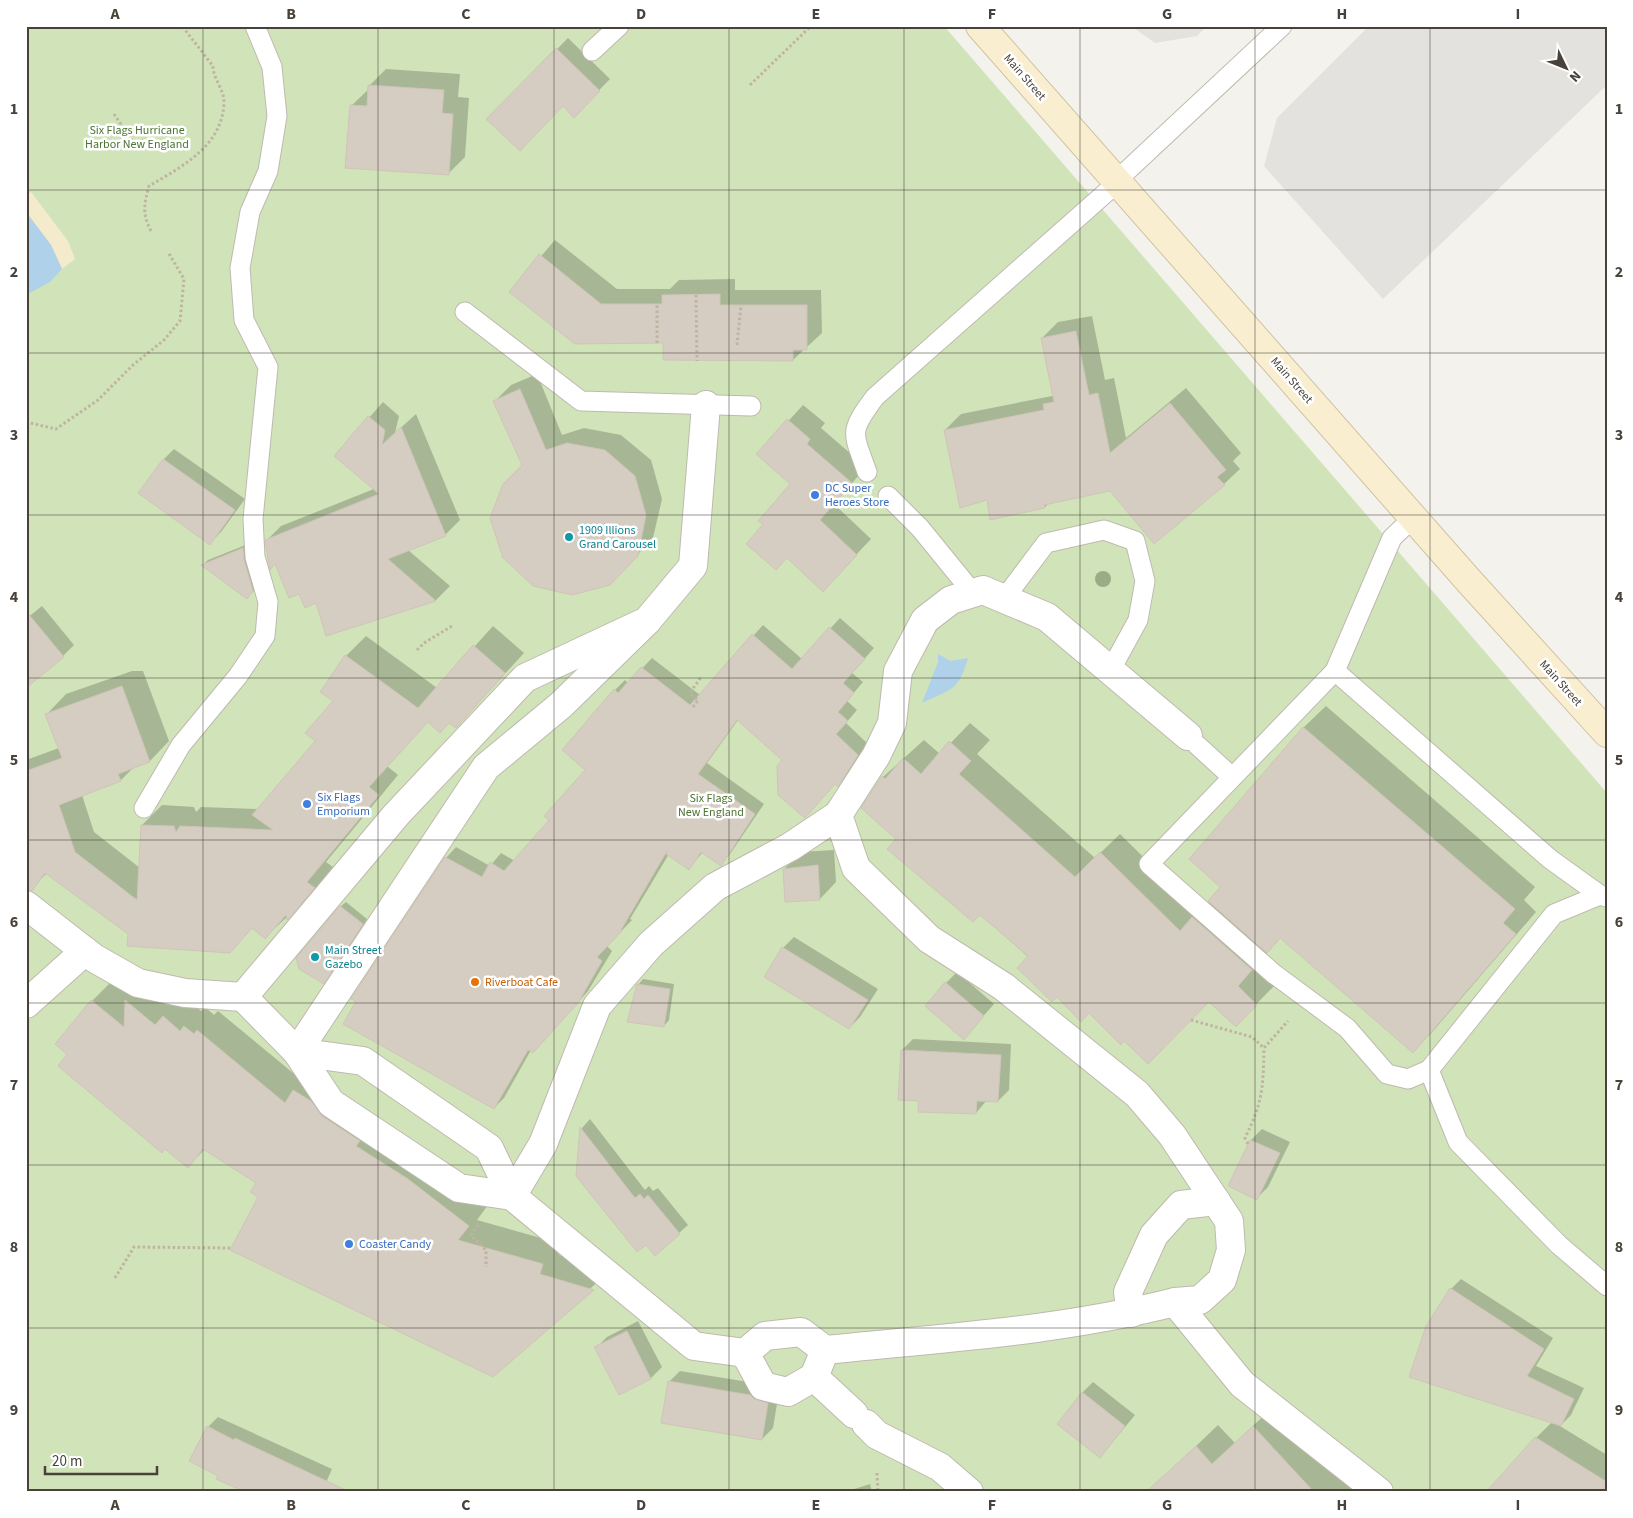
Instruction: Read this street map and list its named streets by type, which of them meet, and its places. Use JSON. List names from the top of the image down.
{
  "streets": {
    "main road": ["Main Street"]
  },
  "parks": ["Six Flags Hurricane Harbor New England", "Six Flags New England"],
  "places": [
    "DC Super Heroes Store",
    "1909 Illions Grand Carousel",
    "Six Flags Emporium",
    "Main Street Gazebo",
    "Riverboat Cafe",
    "Coaster Candy"
  ],
  "scale_bar": "20 m",
  "north": "bottom right",
  "grid": {
    "columns": [
      "A",
      "B",
      "C",
      "D",
      "E",
      "F",
      "G",
      "H",
      "I"
    ],
    "rows": [
      "1",
      "2",
      "3",
      "4",
      "5",
      "6",
      "7",
      "8",
      "9"
    ]
  }
}
